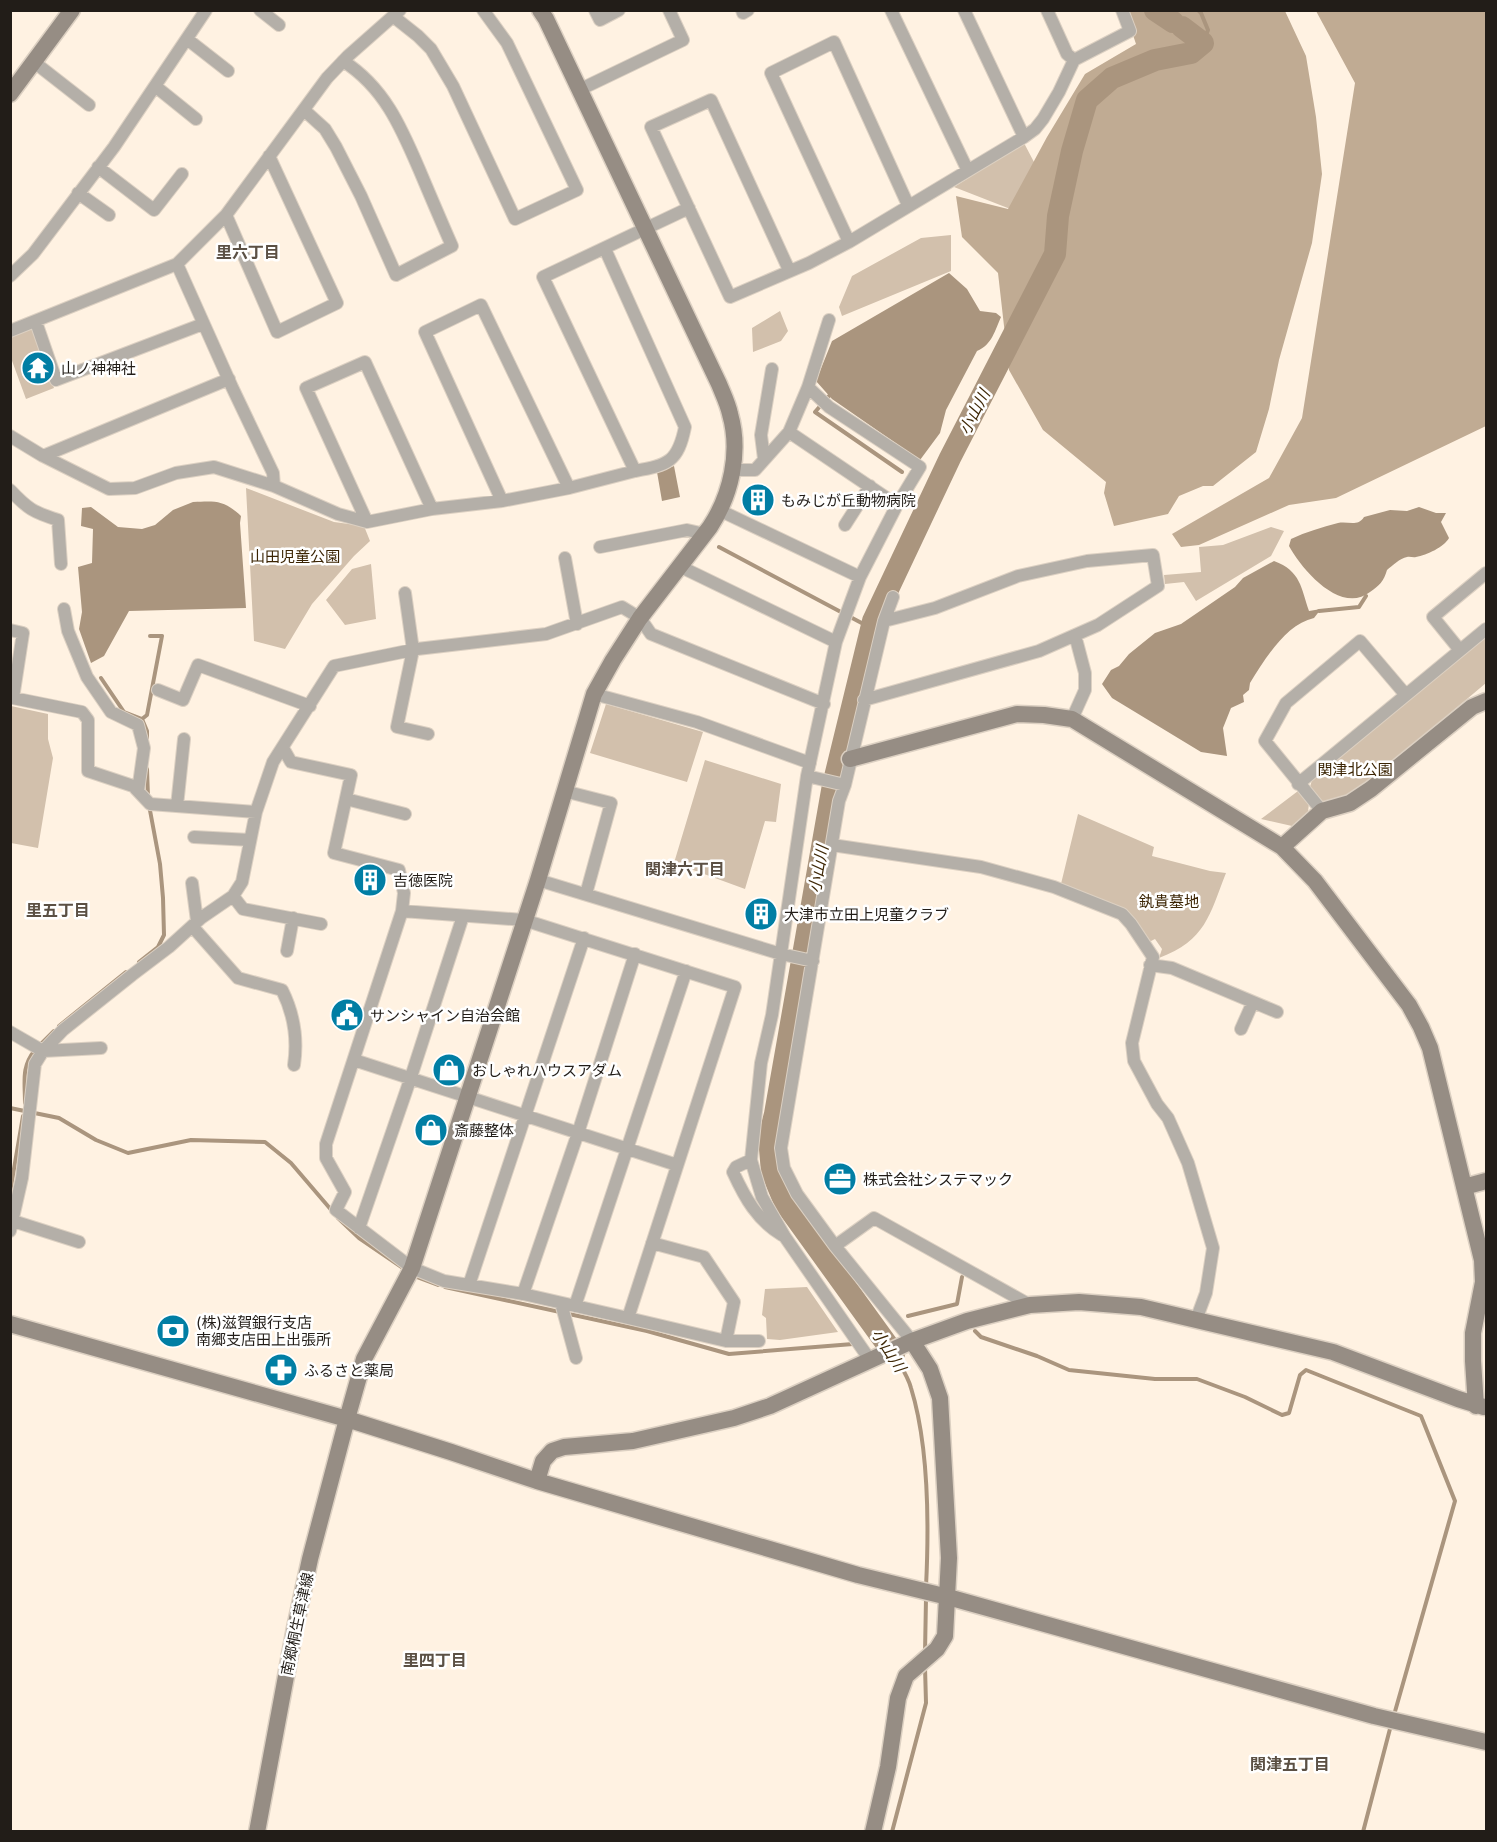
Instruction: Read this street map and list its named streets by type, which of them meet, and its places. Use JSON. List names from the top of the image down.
{
  "streets": {
    "street": ["南郷桐生草津線"]
  },
  "districts": [
    "里六丁目",
    "関津六丁目",
    "里五丁目",
    "里四丁目",
    "関津五丁目"
  ],
  "water": ["小山川"],
  "parks": ["山田児童公園", "関津北公園", "釻貴墓地"],
  "places": {
    "temple": ["山ノ神神社"],
    "building": ["もみじが丘動物病院", "吉徳医院", "大津市立田上児童クラブ"],
    "public building": ["サンシャイン自治会館"],
    "shop": ["おしゃれハウスアダム", "斎藤整体"],
    "office": ["株式会社システマック"],
    "bank": ["(株)滋賀銀行支店 南郷支店田上出張所"],
    "pharmacy": ["ふるさと薬局"]
  }
}
